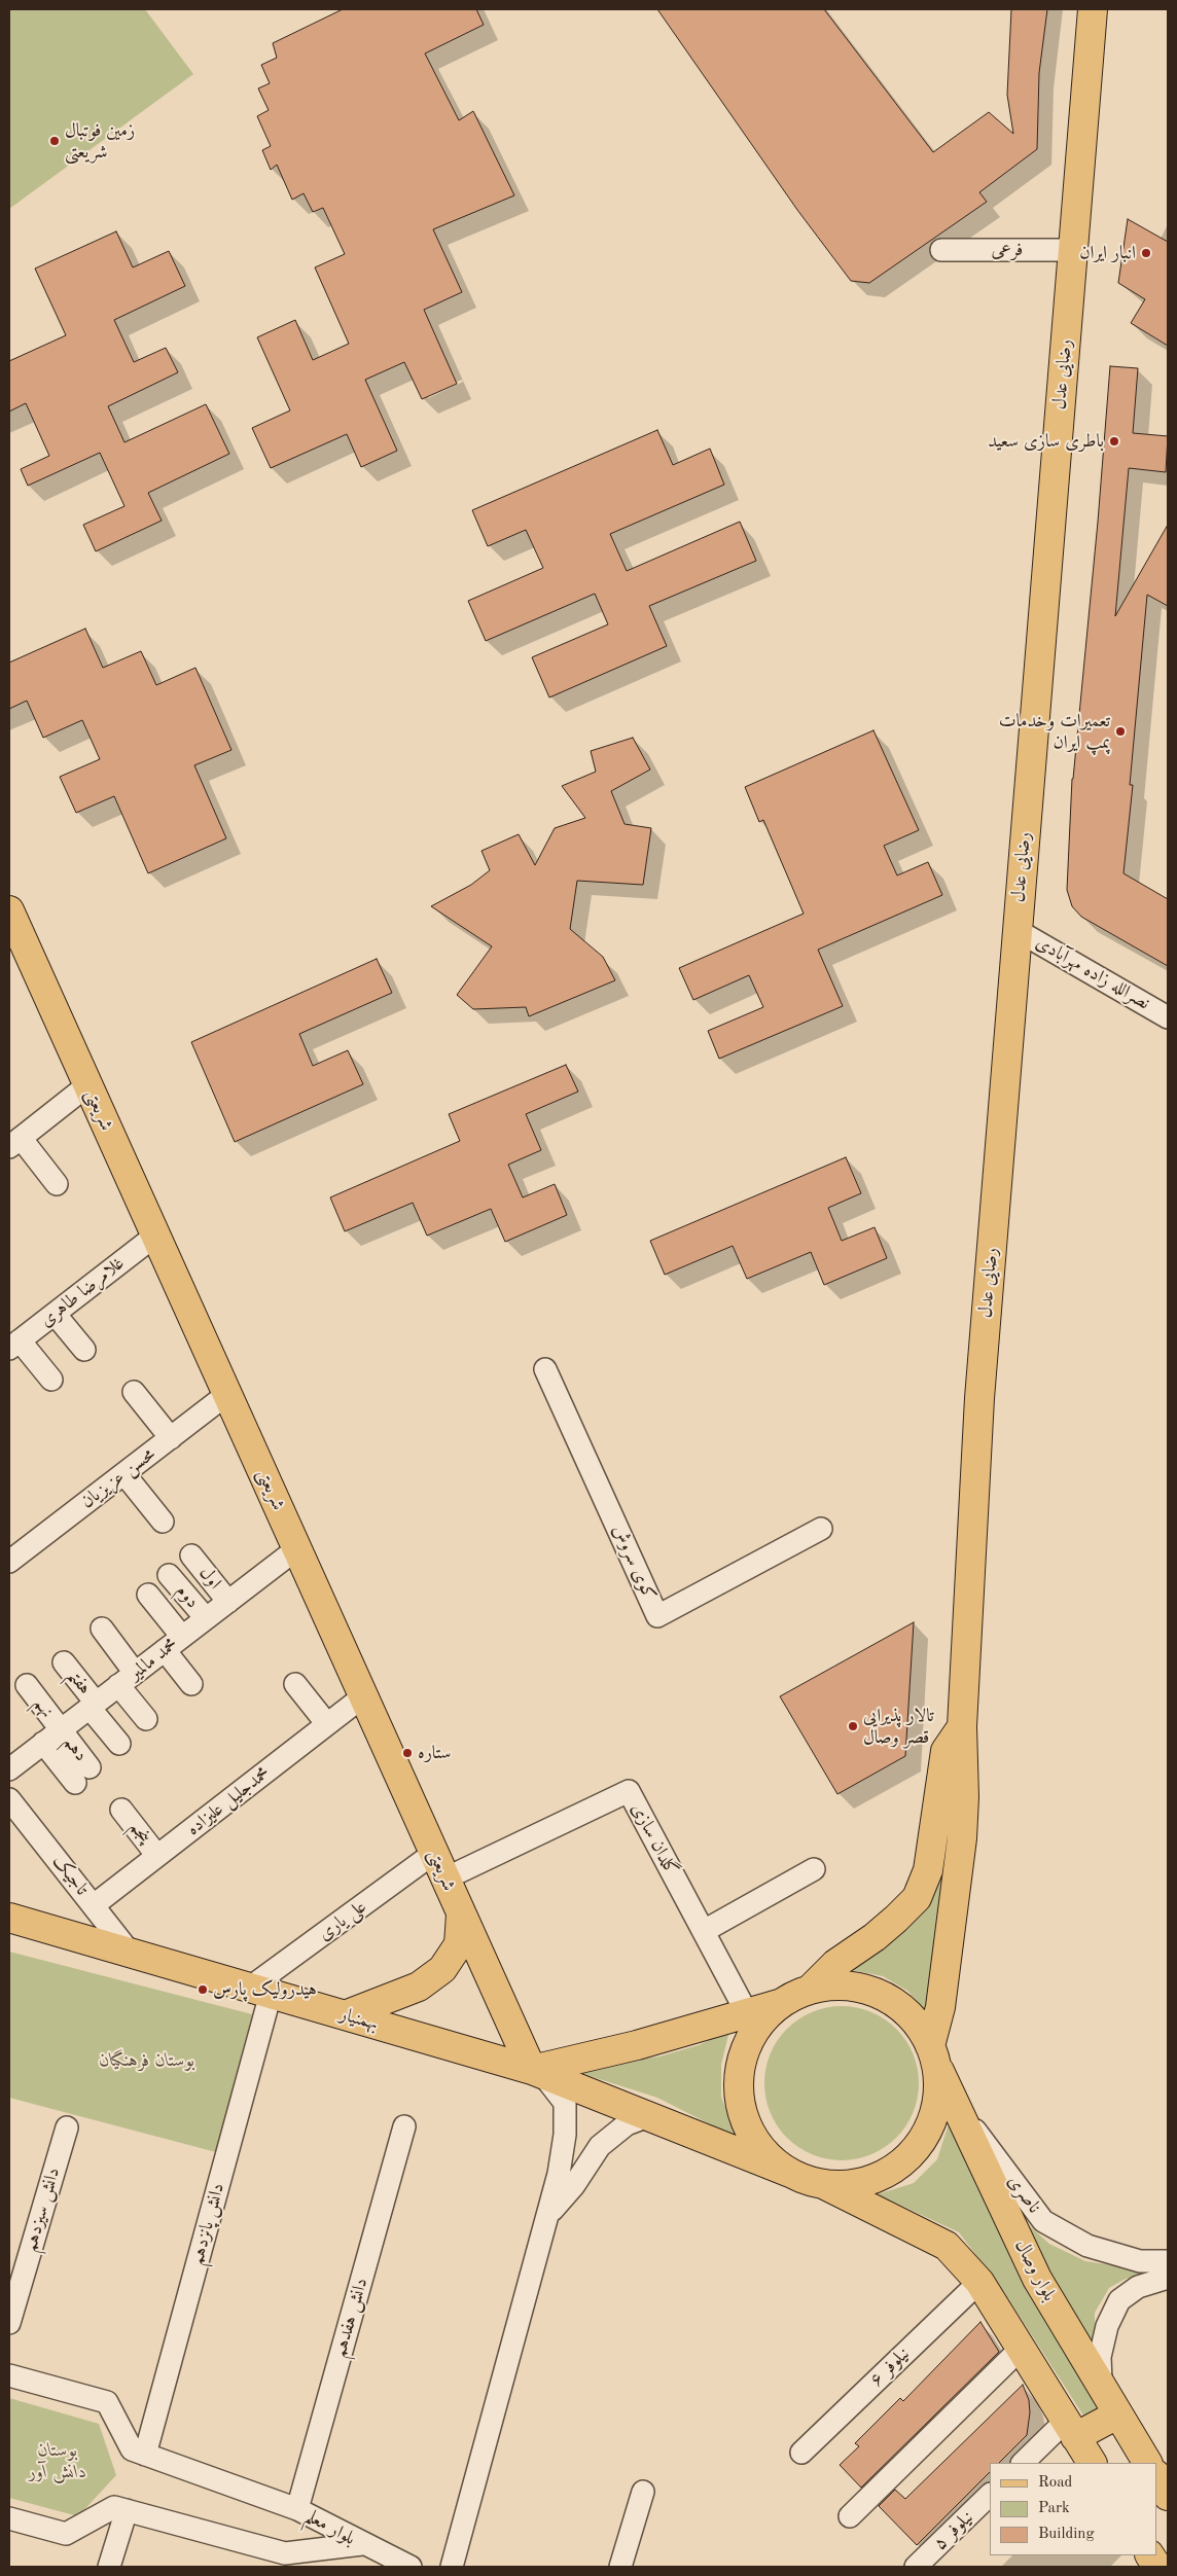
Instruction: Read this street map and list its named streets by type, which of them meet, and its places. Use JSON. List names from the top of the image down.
{
  "streets": {
    "main road": [
      "رضایی عدل",
      "شریعتی",
      "بهمنیار",
      "بلوار وصال"
    ],
    "street": [
      "فرعی",
      "نصرالله زاده مهرآبادی",
      "غلامرضا طاهری",
      "محسن عزیزیان",
      "کوی سروش",
      "اول",
      "دوم",
      "محمد مالمیر",
      "هفتم",
      "نهم",
      "دهم",
      "محمدجلیل علیزاده",
      "پنجم",
      "گلدان سازی",
      "تاجیک",
      "علی یاری",
      "ناصری",
      "دانش سیزدهم",
      "دانش پانزدهم",
      "دانش هفدهم",
      "نیلوفر ۶",
      "بلوار معلم",
      "نیلوفر ۵"
    ]
  },
  "crossings": [
    ["فرعی", "رضایی عدل"],
    ["رضایی عدل", "نصرالله زاده مهرآبادی"],
    ["رضایی عدل", "بلوار وصال"],
    ["شریعتی", "غلامرضا طاهری"],
    ["شریعتی", "محسن عزیزیان"],
    ["شریعتی", "محمد مالمیر"],
    ["شریعتی", "محمدجلیل علیزاده"],
    ["شریعتی", "گلدان سازی"],
    ["شریعتی", "علی یاری"],
    ["شریعتی", "بهمنیار"],
    ["اول", "محمد مالمیر"],
    ["دوم", "محمد مالمیر"],
    ["محمد مالمیر", "هفتم"],
    ["محمد مالمیر", "نهم"],
    ["محمد مالمیر", "دهم"],
    ["نهم", "دهم"],
    ["محمدجلیل علیزاده", "پنجم"],
    ["محمدجلیل علیزاده", "تاجیک"],
    ["تاجیک", "بهمنیار"],
    ["علی یاری", "بهمنیار"],
    ["علی یاری", "دانش پانزدهم"],
    ["بهمنیار", "دانش پانزدهم"],
    ["ناصری", "بلوار وصال"],
    ["دانش پانزدهم", "بلوار معلم"],
    ["دانش هفدهم", "بلوار معلم"]
  ],
  "parks": ["بوستان فرهنگیان", "بوستان دانش آور"],
  "places": [
    "زمین فوتبال شریعتی",
    "انبار ایران",
    "باطری سازی سعید",
    "تعمیرات وخدمات پمپ ایران",
    "تالار پذیرایی قصر وصال",
    "ستاره",
    "هیدرولیک پارس"
  ],
  "legend": ["Road", "Park", "Building"]
}
